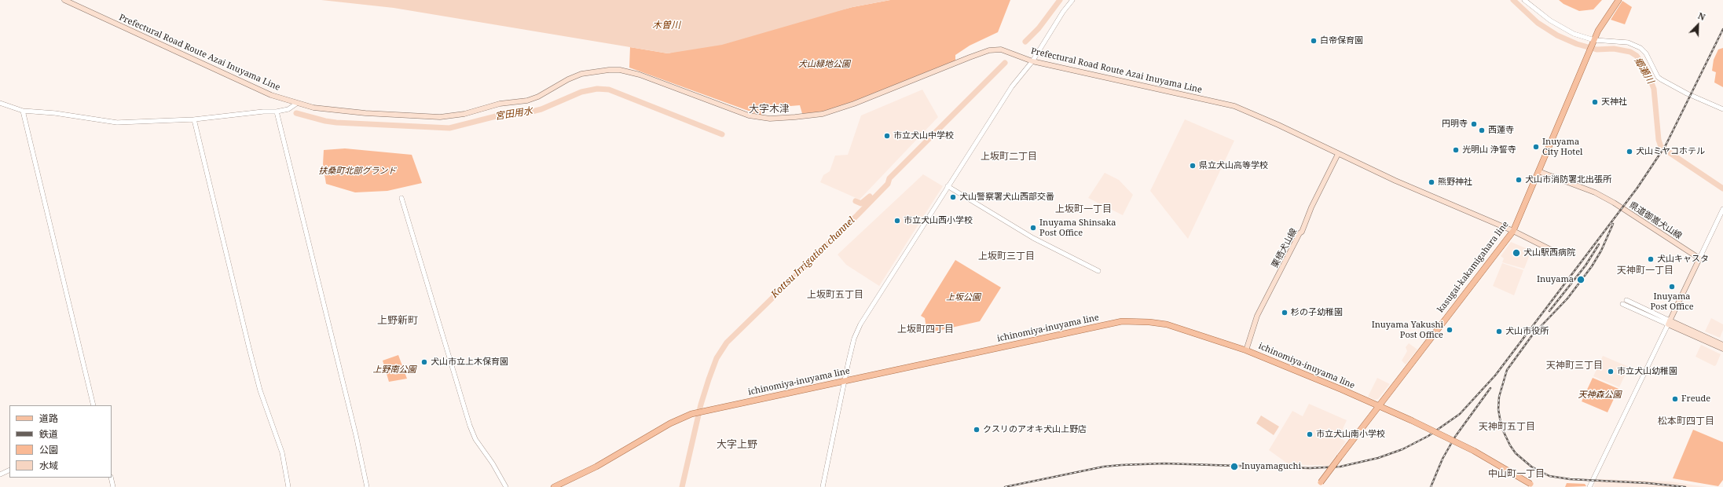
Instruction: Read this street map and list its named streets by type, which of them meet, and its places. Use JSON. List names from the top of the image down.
{
  "streets": {
    "main road": [
      "Prefectural Road Route Azai Inuyama Line",
      "県道御嵩犬山線",
      "栗栖犬山線",
      "kasugai-kakamigahara line",
      "ichinomiya-inuyama line"
    ]
  },
  "crossings": [
    ["Prefectural Road Route Azai Inuyama Line", "栗栖犬山線"],
    ["Prefectural Road Route Azai Inuyama Line", "kasugai-kakamigahara line"],
    ["県道御嵩犬山線", "kasugai-kakamigahara line"],
    ["栗栖犬山線", "ichinomiya-inuyama line"],
    ["kasugai-kakamigahara line", "ichinomiya-inuyama line"]
  ],
  "districts": [
    "大字木津",
    "上坂町二丁目",
    "上坂町一丁目",
    "上坂町三丁目",
    "天神町一丁目",
    "上坂町五丁目",
    "上野新町",
    "上坂町四丁目",
    "天神町三丁目",
    "松本町四丁目",
    "天神町五丁目",
    "大字上野",
    "中山町一丁目"
  ],
  "water": [
    "木曽川",
    "郷瀬川",
    "宮田用水",
    "Kottsu Irrigation channel"
  ],
  "parks": [
    "犬山緑地公園",
    "扶桑町北部グランド",
    "上坂公園",
    "上野南公園",
    "天神森公園"
  ],
  "places": [
    "白帝保育園",
    "天神社",
    "円明寺",
    "西蓮寺",
    "市立犬山中学校",
    "Inuyama City Hotel",
    "光明山 浄誓寺",
    "犬山ミヤコホテル",
    "県立犬山高等学校",
    "犬山市消防署北出張所",
    "熊野神社",
    "犬山警察署犬山西部交番",
    "市立犬山西小学校",
    "Inuyama Shinsaka Post Office",
    "犬山駅西病院",
    "犬山キャスタ",
    "Inuyama",
    "Inuyama Post Office",
    "杉の子幼稚園",
    "Inuyama Yakushi Post Office",
    "犬山市役所",
    "犬山市立上木保育園",
    "市立犬山幼稚園",
    "Freude",
    "クスリのアオキ犬山上野店",
    "市立犬山南小学校",
    "Inuyamaguchi"
  ],
  "legend": [
    "道路",
    "鉄道",
    "公園",
    "水域"
  ],
  "north": "top right"
}
